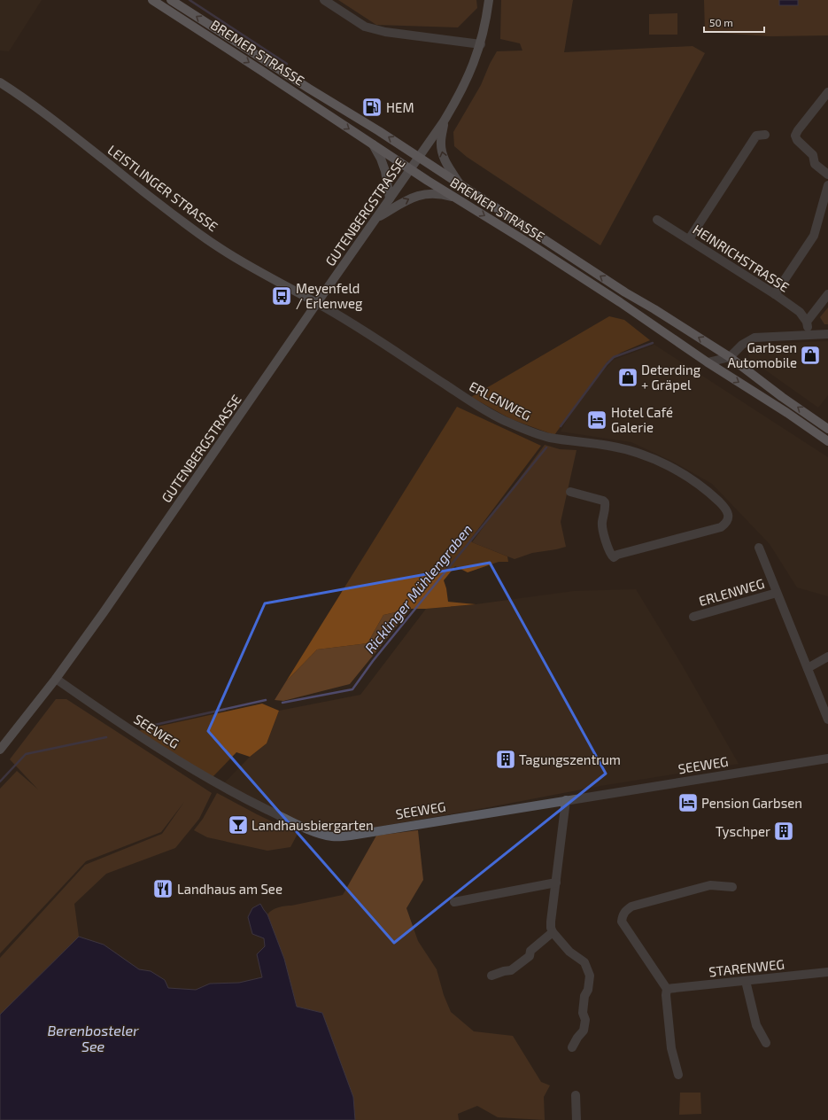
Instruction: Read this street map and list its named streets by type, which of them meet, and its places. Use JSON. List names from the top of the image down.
{
  "streets": {
    "main road": ["BREMER STRASSE", "LEISTLINGER STRASSE", "GUTENBERGSTRASSE"],
    "street": [
      "HEINRICHSTRASSE",
      "ERLENWEG",
      "SEEWEG",
      "STARENWEG"
    ]
  },
  "crossings": [
    ["BREMER STRASSE", "GUTENBERGSTRASSE"],
    ["LEISTLINGER STRASSE", "GUTENBERGSTRASSE"],
    ["LEISTLINGER STRASSE", "ERLENWEG"],
    ["GUTENBERGSTRASSE", "ERLENWEG"],
    ["GUTENBERGSTRASSE", "SEEWEG"]
  ],
  "water": ["Ricklinger Mühlengraben", "Berenbosteler See"],
  "places": {
    "fuel station": ["HEM"],
    "bus stop": ["Meyenfeld / Erlenweg"],
    "shop": ["Garbsen Automobile", "Deterding + Gräpel"],
    "hotel": ["Hotel Café Galerie", "Pension Garbsen"],
    "building": ["Tagungszentrum", "Tyschper"],
    "bar": ["Landhausbiergarten"],
    "restaurant": ["Landhaus am See"]
  },
  "scale_bar": "50 m"
}
